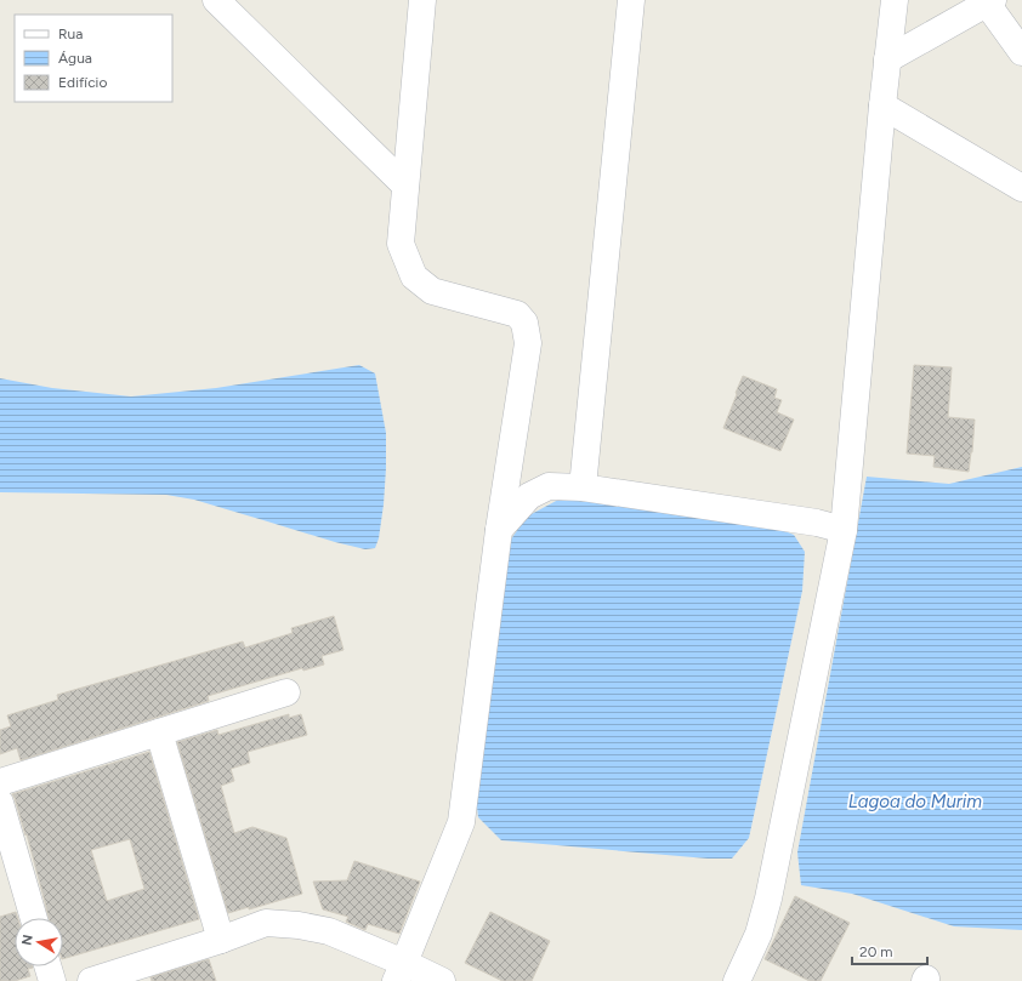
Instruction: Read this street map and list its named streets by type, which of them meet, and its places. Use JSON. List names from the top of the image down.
{
  "water": ["Lagoa do Murim"],
  "legend": ["Rua", "Água", "Edifício"],
  "scale_bar": "20 m",
  "north": "left"
}
